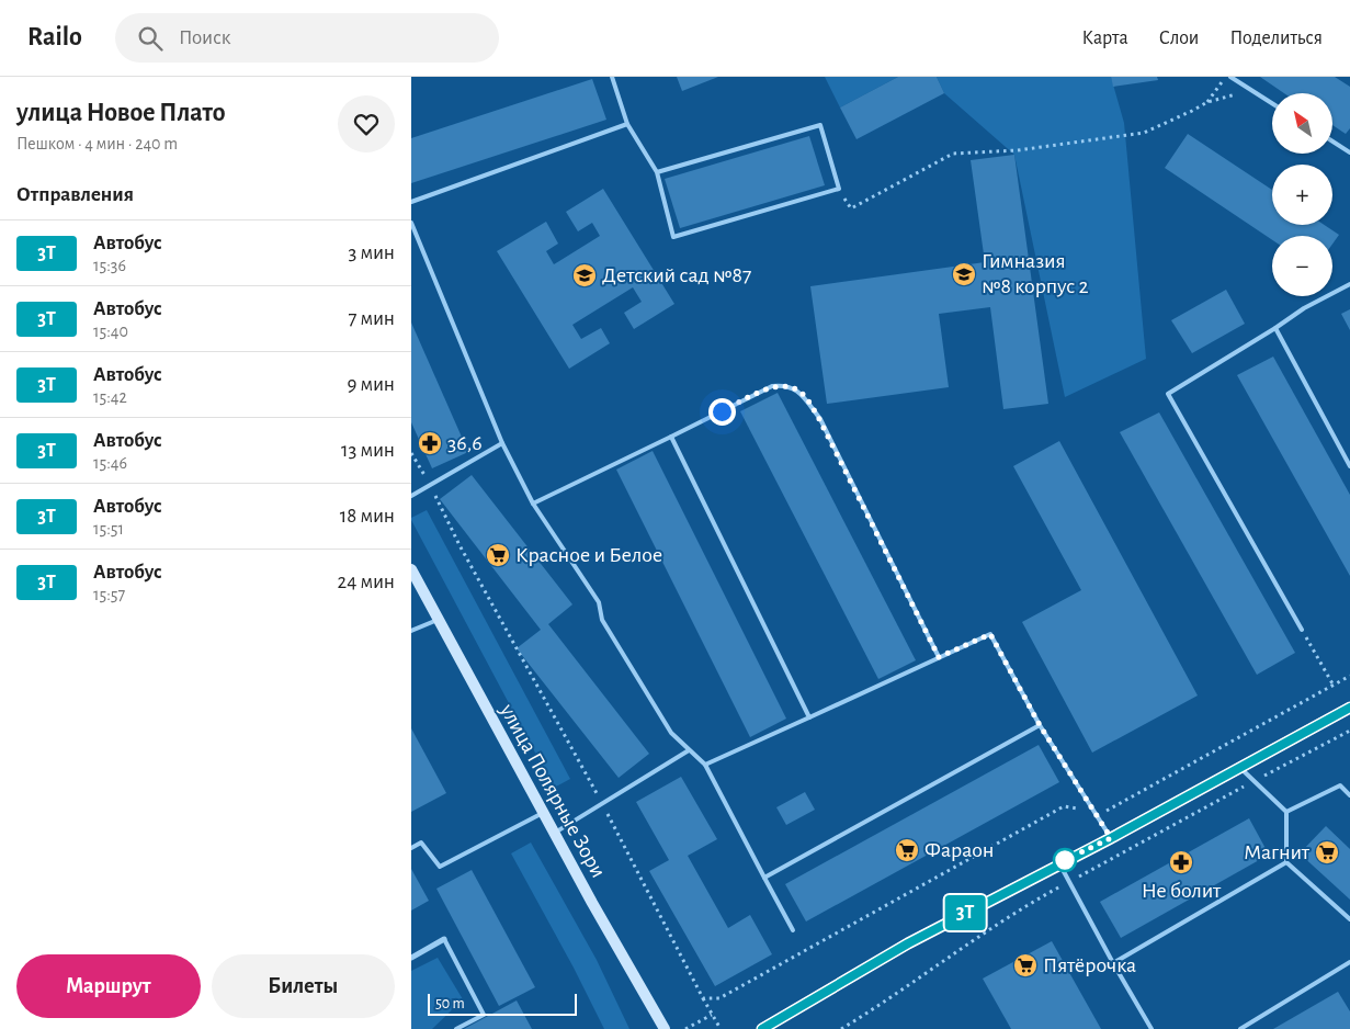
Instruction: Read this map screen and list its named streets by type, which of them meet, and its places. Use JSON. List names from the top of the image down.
{
  "streets": {
    "main road": ["улица Полярные Зори"]
  },
  "places": {
    "school or university": ["Гимназия №8 корпус 2", "Детский сад №87"],
    "pharmacy": ["36,6", "Не болит"],
    "supermarket": [
      "Красное и Белое",
      "Фараон",
      "Магнит",
      "Пятёрочка"
    ]
  },
  "lines": ["bus line 3Т"],
  "scale_bar": "50 m",
  "north": "top left",
  "page": {
    "header": "Railo",
    "search": "Поиск",
    "nav": ["Карта", "Слои", "Поделиться"],
    "heading": [
      ["улица Новое Плато", "Пешком · 4 мин · 240 m"],
      "Отправления"
    ],
    "on_map": "3Т",
    "map_buttons": ["+", "−"],
    "list": [
      {
        "mark": "3Т",
        "name": "Автобус",
        "note": "15:36",
        "value": "3 мин"
      },
      {
        "mark": "3Т",
        "name": "Автобус",
        "note": "15:40",
        "value": "7 мин"
      },
      {
        "mark": "3Т",
        "name": "Автобус",
        "note": "15:42",
        "value": "9 мин"
      },
      {
        "mark": "3Т",
        "name": "Автобус",
        "note": "15:46",
        "value": "13 мин"
      },
      {
        "mark": "3Т",
        "name": "Автобус",
        "note": "15:51",
        "value": "18 мин"
      },
      {
        "mark": "3Т",
        "name": "Автобус",
        "note": "15:57",
        "value": "24 мин"
      }
    ],
    "buttons": ["Маршрут", "Билеты"],
    "scale": "50 m"
  }
}
